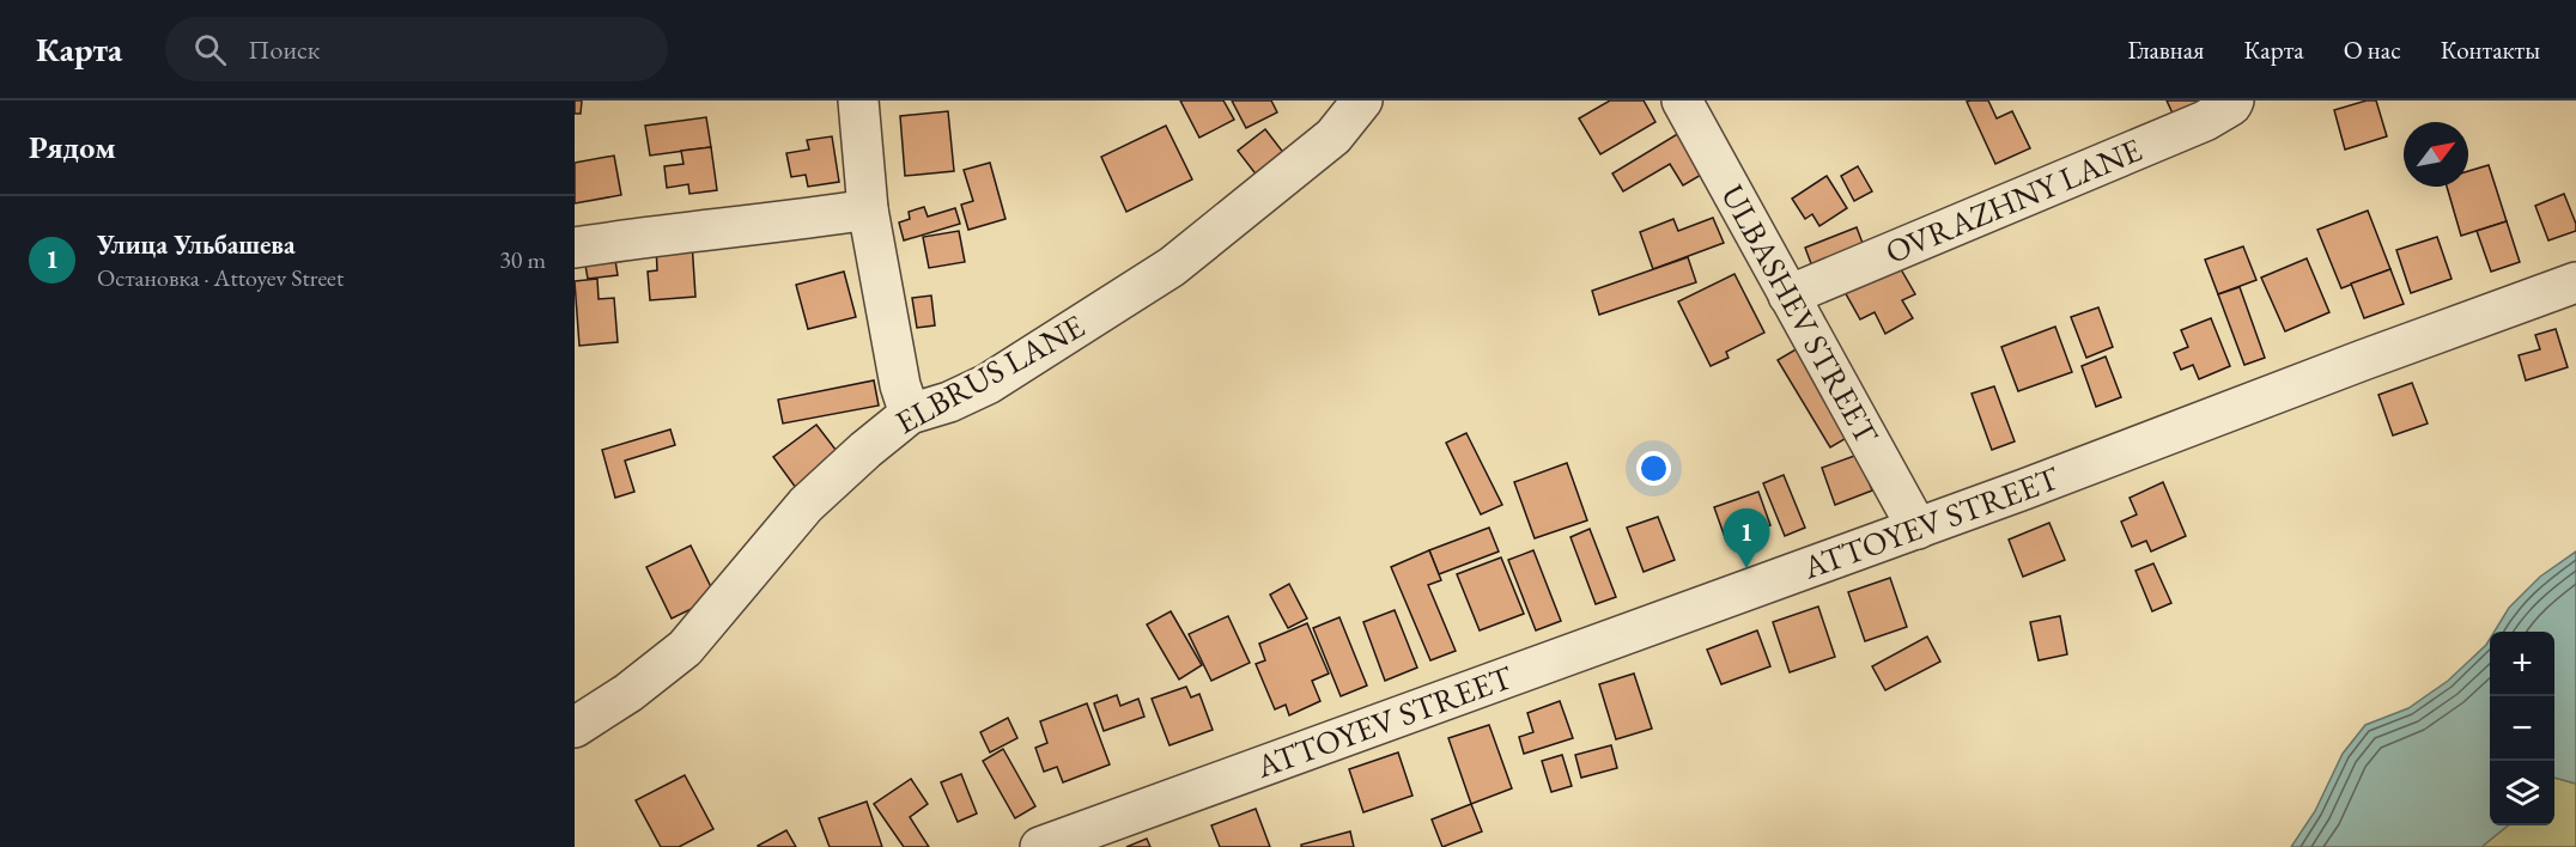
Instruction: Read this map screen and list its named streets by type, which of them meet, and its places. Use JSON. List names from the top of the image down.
{
  "streets": {
    "street": [
      "OVRAZHNY LANE",
      "ULBASHEV STREET",
      "ELBRUS LANE",
      "ATTOYEV STREET"
    ]
  },
  "crossings": [
    ["OVRAZHNY LANE", "ULBASHEV STREET"],
    ["ULBASHEV STREET", "ATTOYEV STREET"]
  ],
  "north": "top right",
  "page": {
    "header": "Карта",
    "search": "Поиск",
    "nav": [
      "Главная",
      "Карта",
      "О нас",
      "Контакты"
    ],
    "heading": "Рядом",
    "list": [
      {
        "mark": "1",
        "name": "Улица Ульбашева",
        "note": "Остановка · Attoyev Street",
        "value": "30 m"
      }
    ],
    "pins": "1",
    "map_buttons": ["+", "−"]
  }
}
